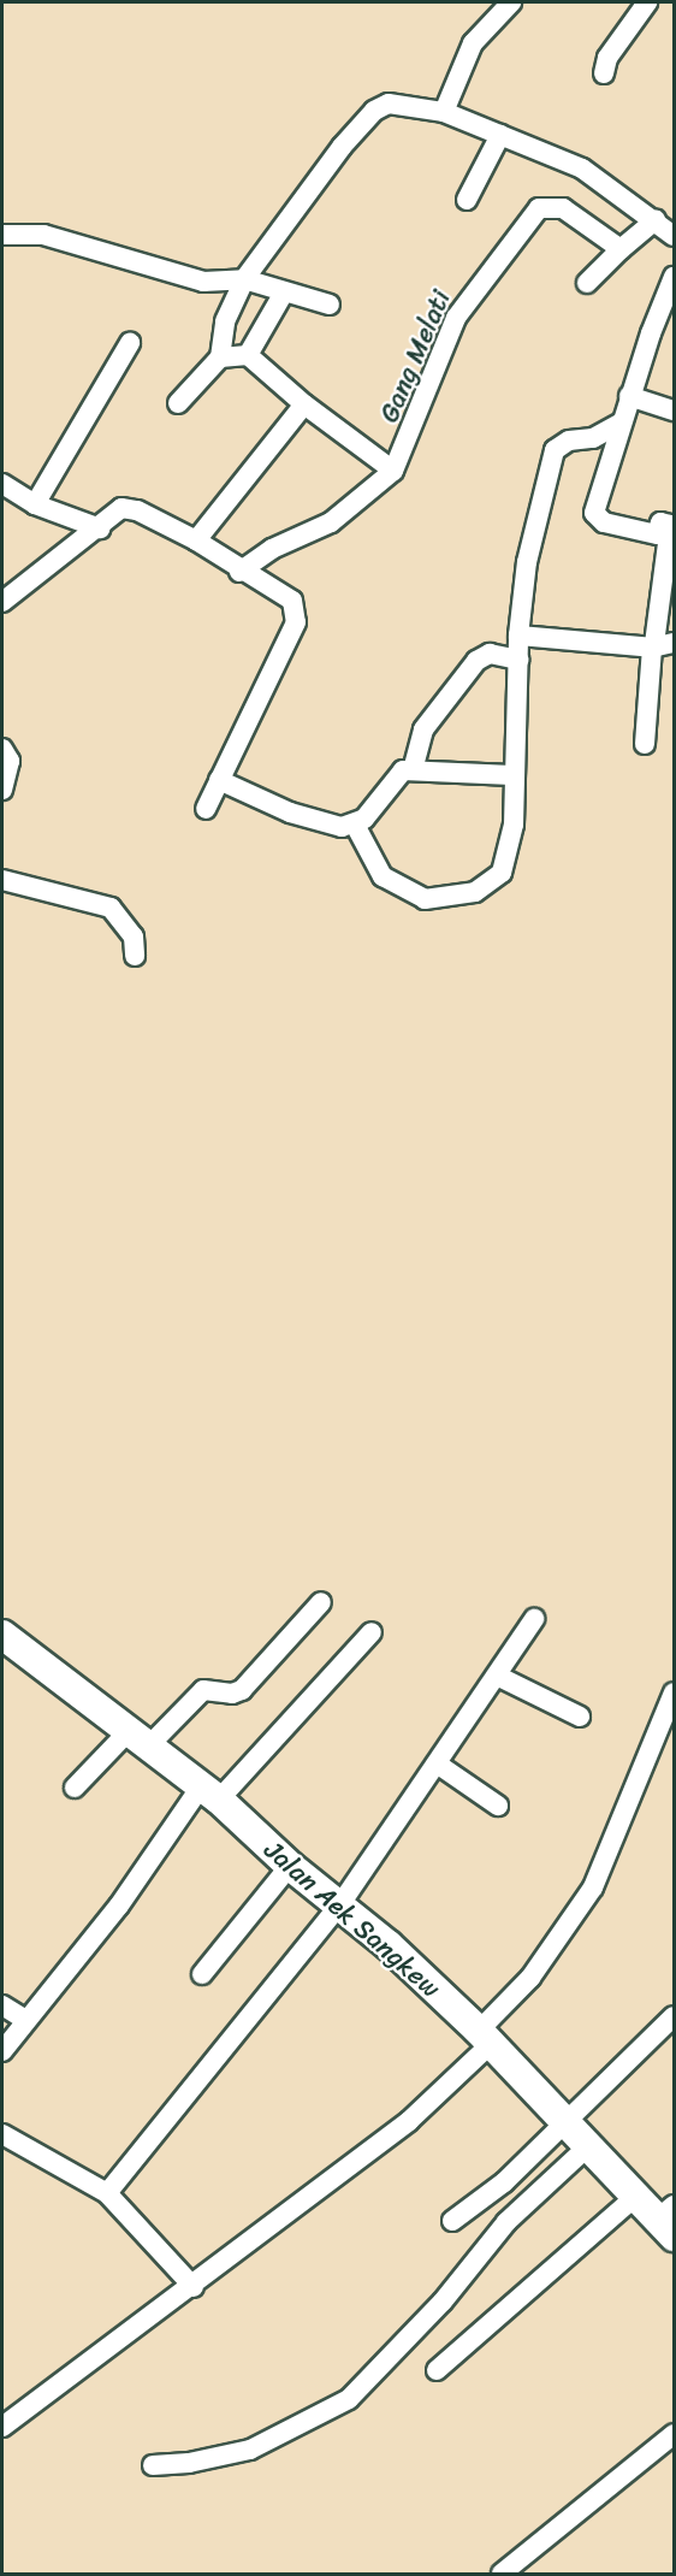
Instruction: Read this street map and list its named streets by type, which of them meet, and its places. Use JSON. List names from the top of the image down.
{
  "streets": {
    "street": ["Gang Melati", "Jalan Aek Sangkew"]
  }
}
